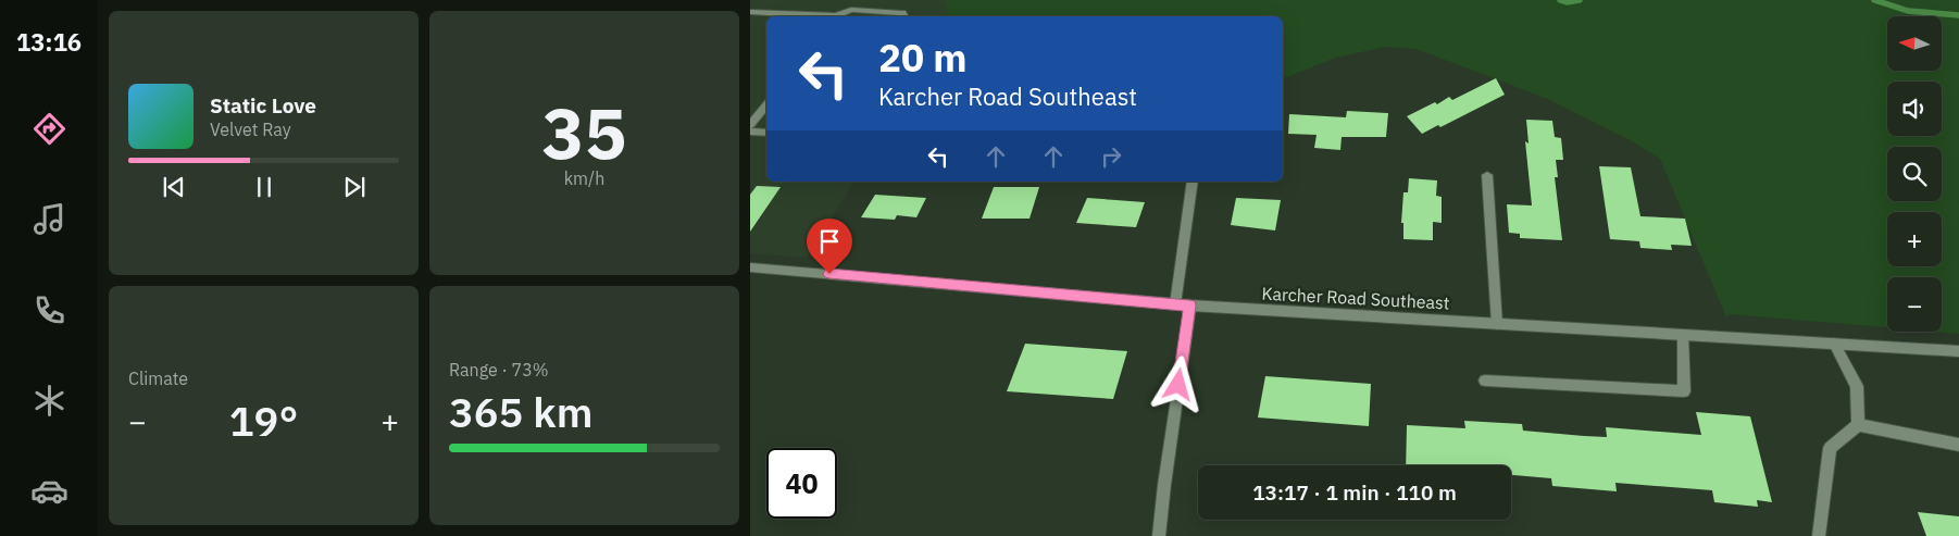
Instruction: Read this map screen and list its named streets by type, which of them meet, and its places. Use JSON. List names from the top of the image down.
{
  "streets": {
    "street": ["Karcher Road Southeast"]
  },
  "north": "left",
  "page": {
    "tabs": "13:16",
    "tile": [
      ["35", "km/h"],
      "Climate",
      ["Range · 73%", "365 km"]
    ],
    "map_buttons": ["+", "−"],
    "turn": ["20 m", "Karcher Road Southeast"],
    "song": ["Static Love", "Velvet Ray"],
    "heat": ["−", "19°", "+"],
    "limit": "40",
    "trip": "13:17 · 1 min · 110 m"
  }
}
